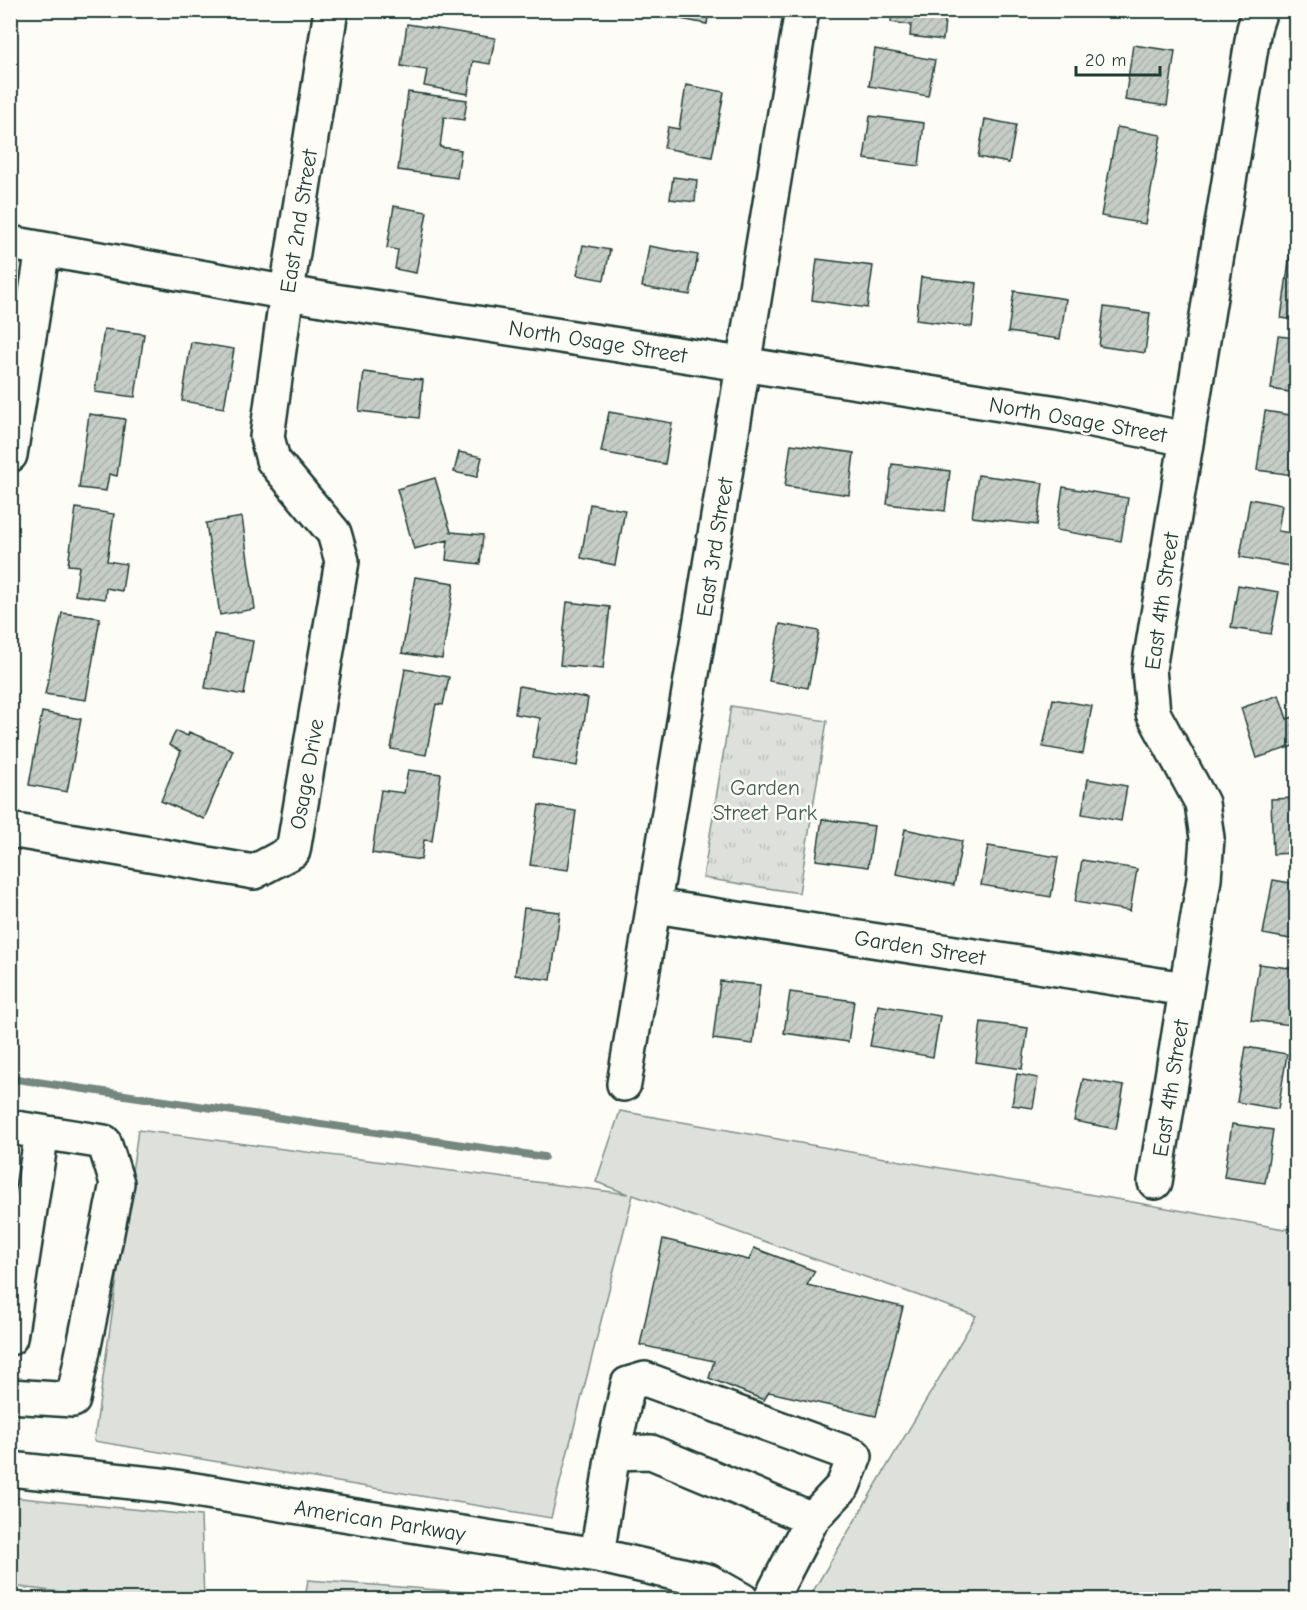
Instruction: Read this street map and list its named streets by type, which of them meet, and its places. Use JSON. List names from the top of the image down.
{
  "streets": {
    "street": [
      "East 2nd Street",
      "North Osage Street",
      "East 3rd Street",
      "East 4th Street",
      "Osage Drive",
      "Garden Street",
      "American Parkway"
    ]
  },
  "crossings": [
    ["East 2nd Street", "North Osage Street"],
    ["East 2nd Street", "Osage Drive"],
    ["North Osage Street", "East 3rd Street"],
    ["North Osage Street", "East 4th Street"],
    ["East 3rd Street", "Garden Street"],
    ["East 4th Street", "Garden Street"]
  ],
  "parks": ["Garden Street Park"],
  "scale_bar": "20 m"
}
